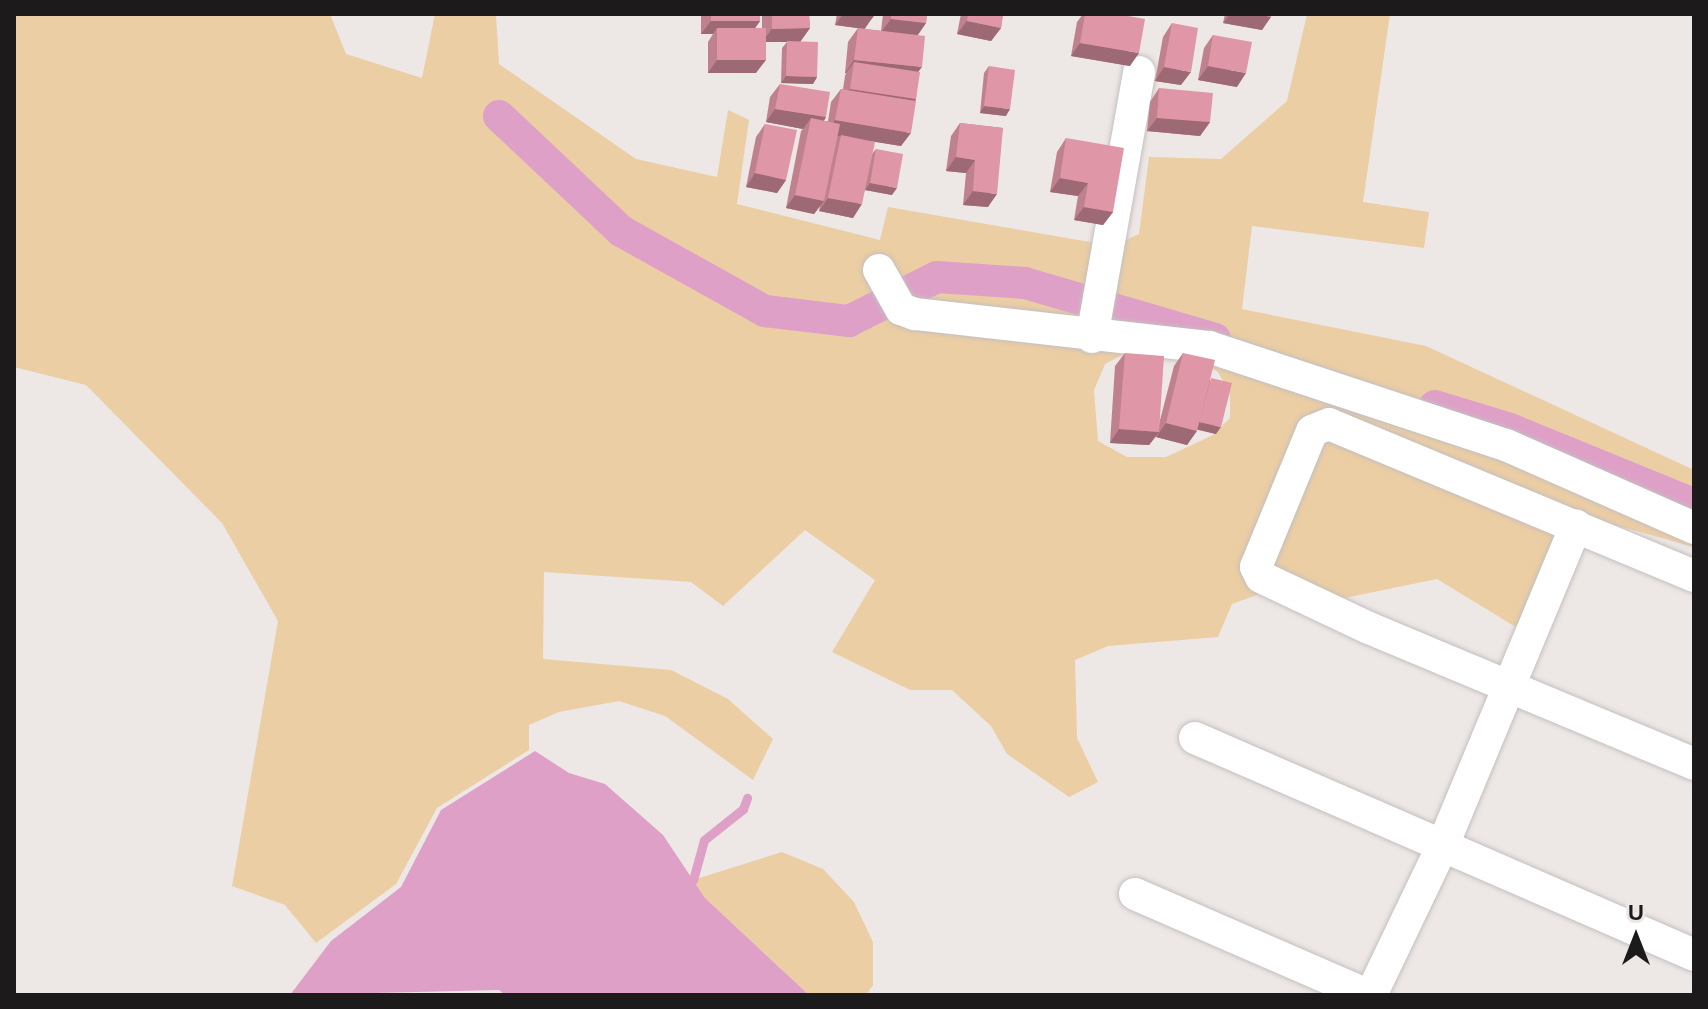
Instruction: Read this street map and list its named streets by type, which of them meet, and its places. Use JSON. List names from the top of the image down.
{
  "north": "top"
}
